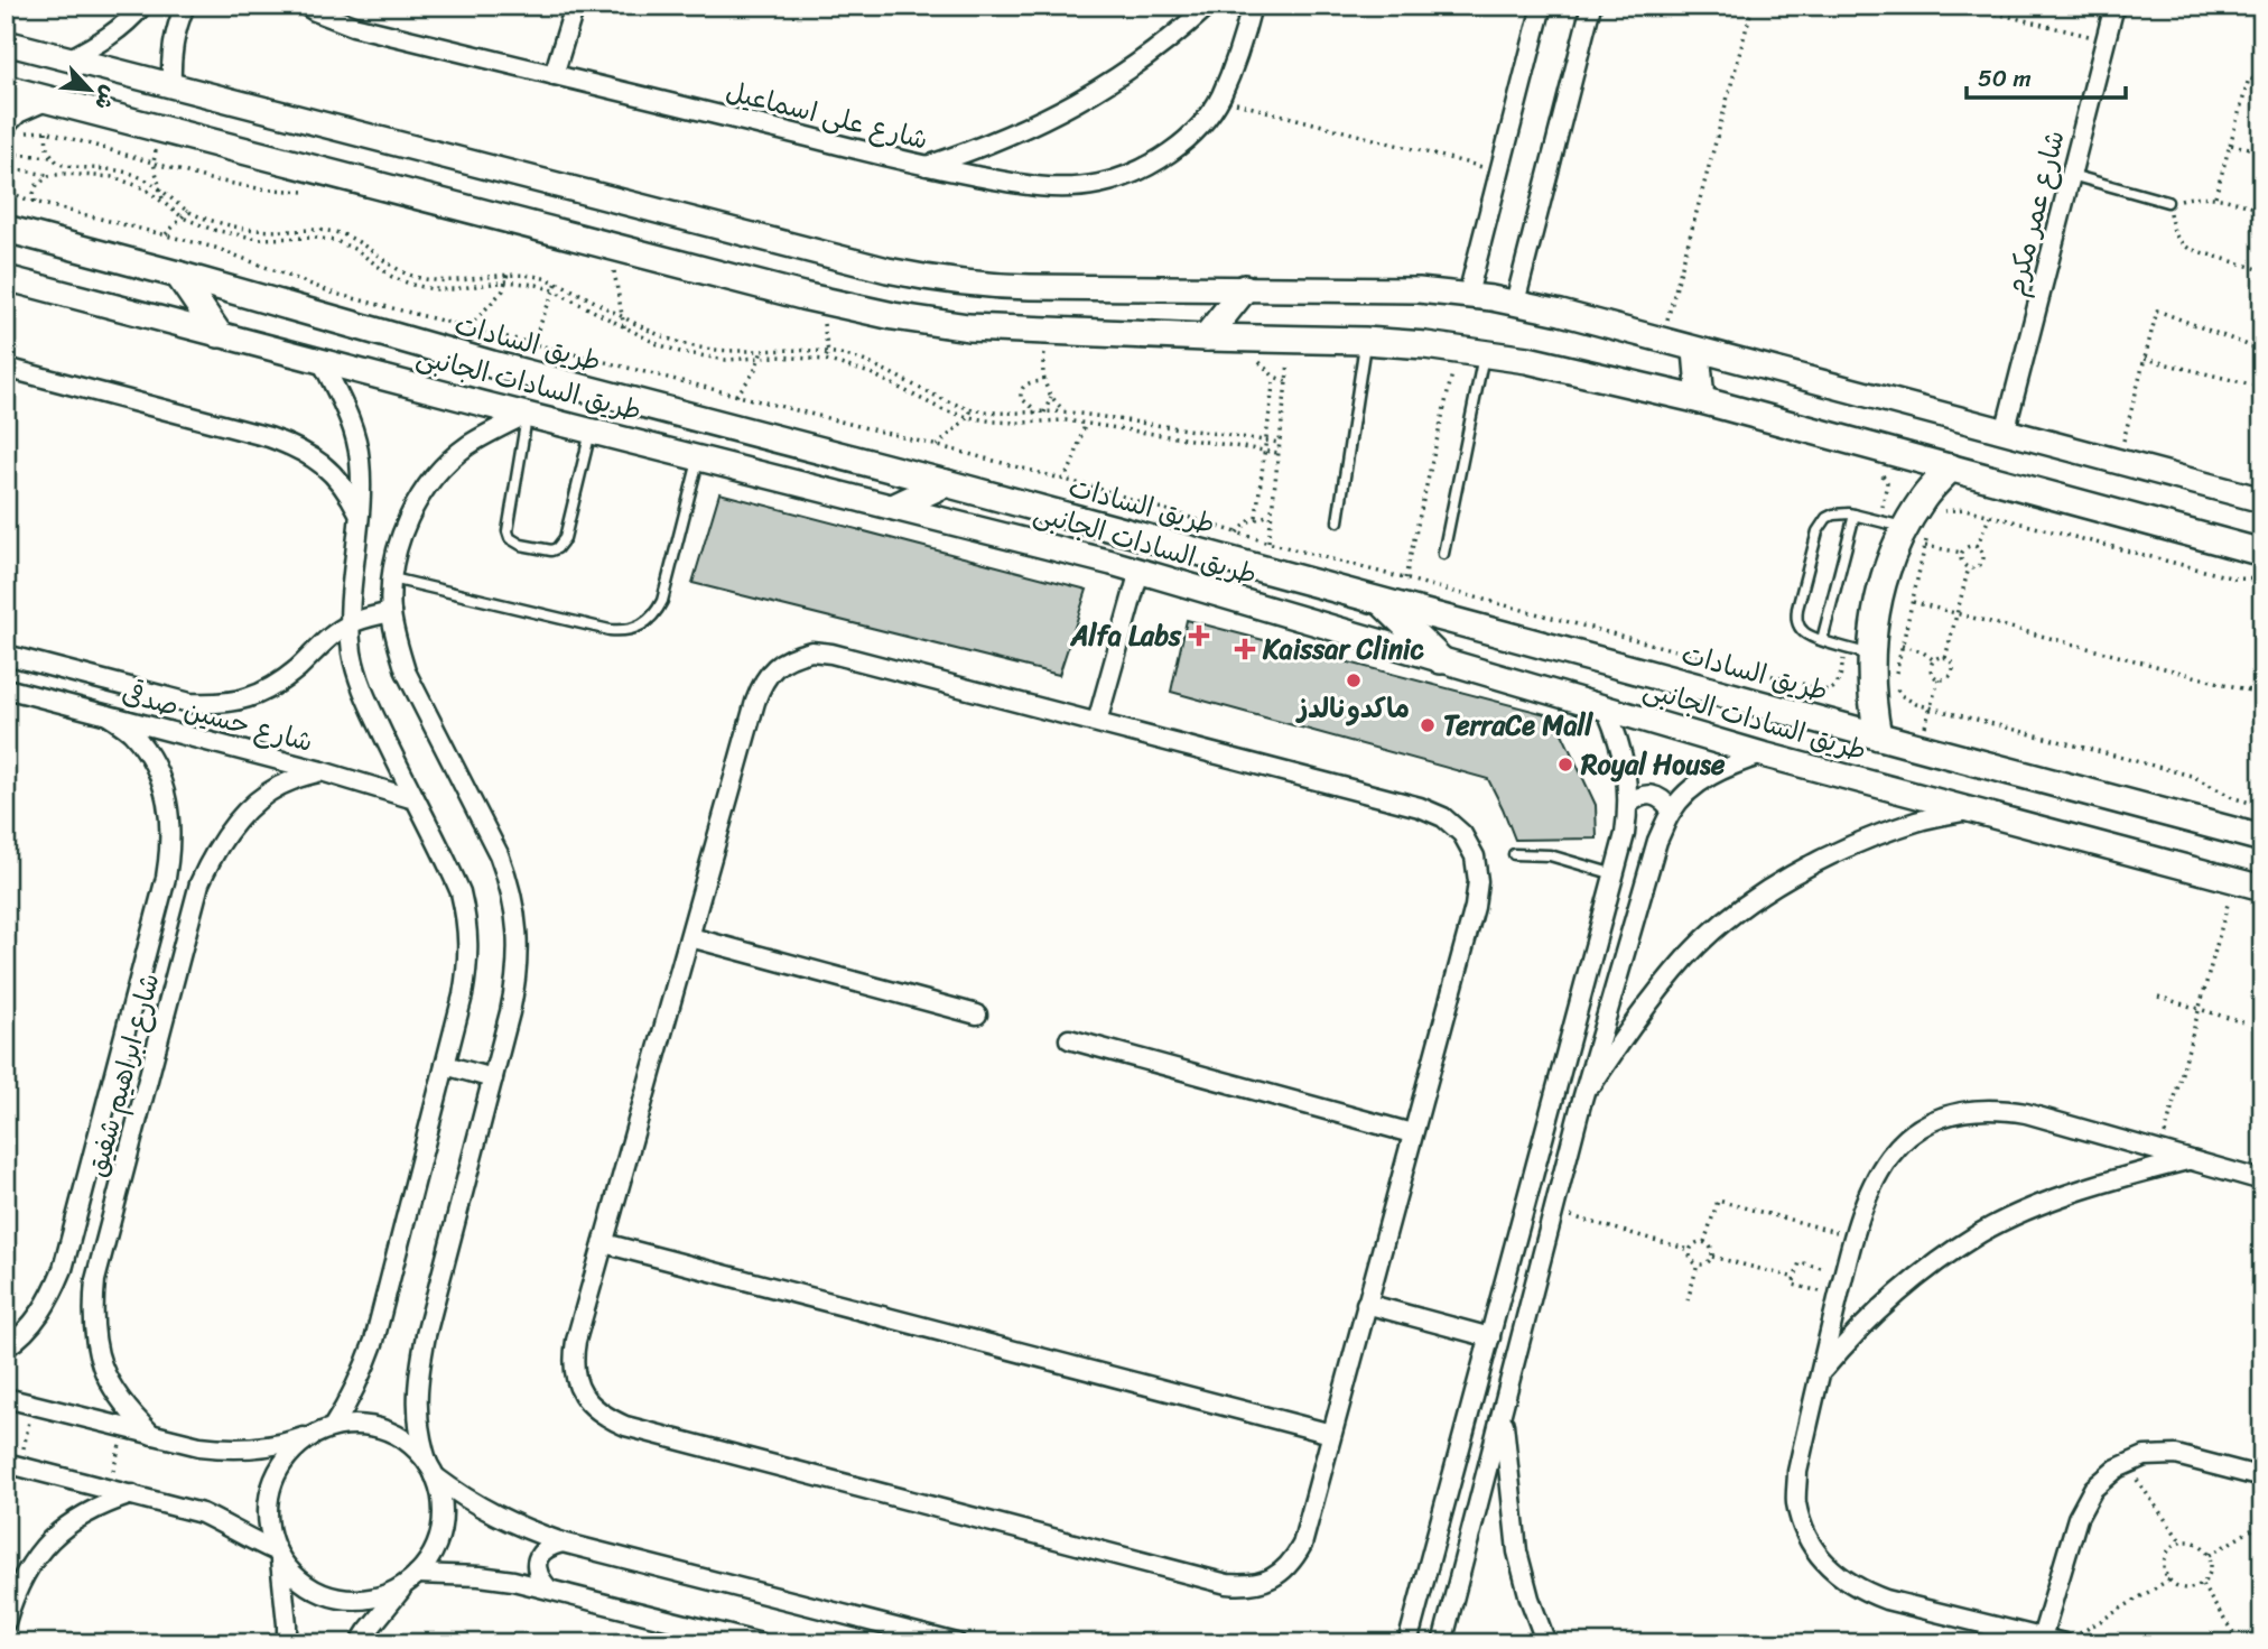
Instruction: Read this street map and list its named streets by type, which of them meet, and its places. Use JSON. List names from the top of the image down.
{
  "streets": {
    "main road": ["طريق السادات"],
    "street": [
      "شارع على اسماعيل",
      "شارع عمر مكرم",
      "طريق السادات الجانبى",
      "شارع حسين صدقى",
      "شارع ابراهيم شفيق"
    ]
  },
  "crossings": [
    ["شارع حسين صدقى", "شارع ابراهيم شفيق"]
  ],
  "places": {
    "health": ["Alfa Labs", "Kaissar Clinic"],
    "other": ["ماكدونالدز", "TerraCe Mall", "Royal House"]
  },
  "scale_bar": "50 m",
  "north": "bottom right"
}
